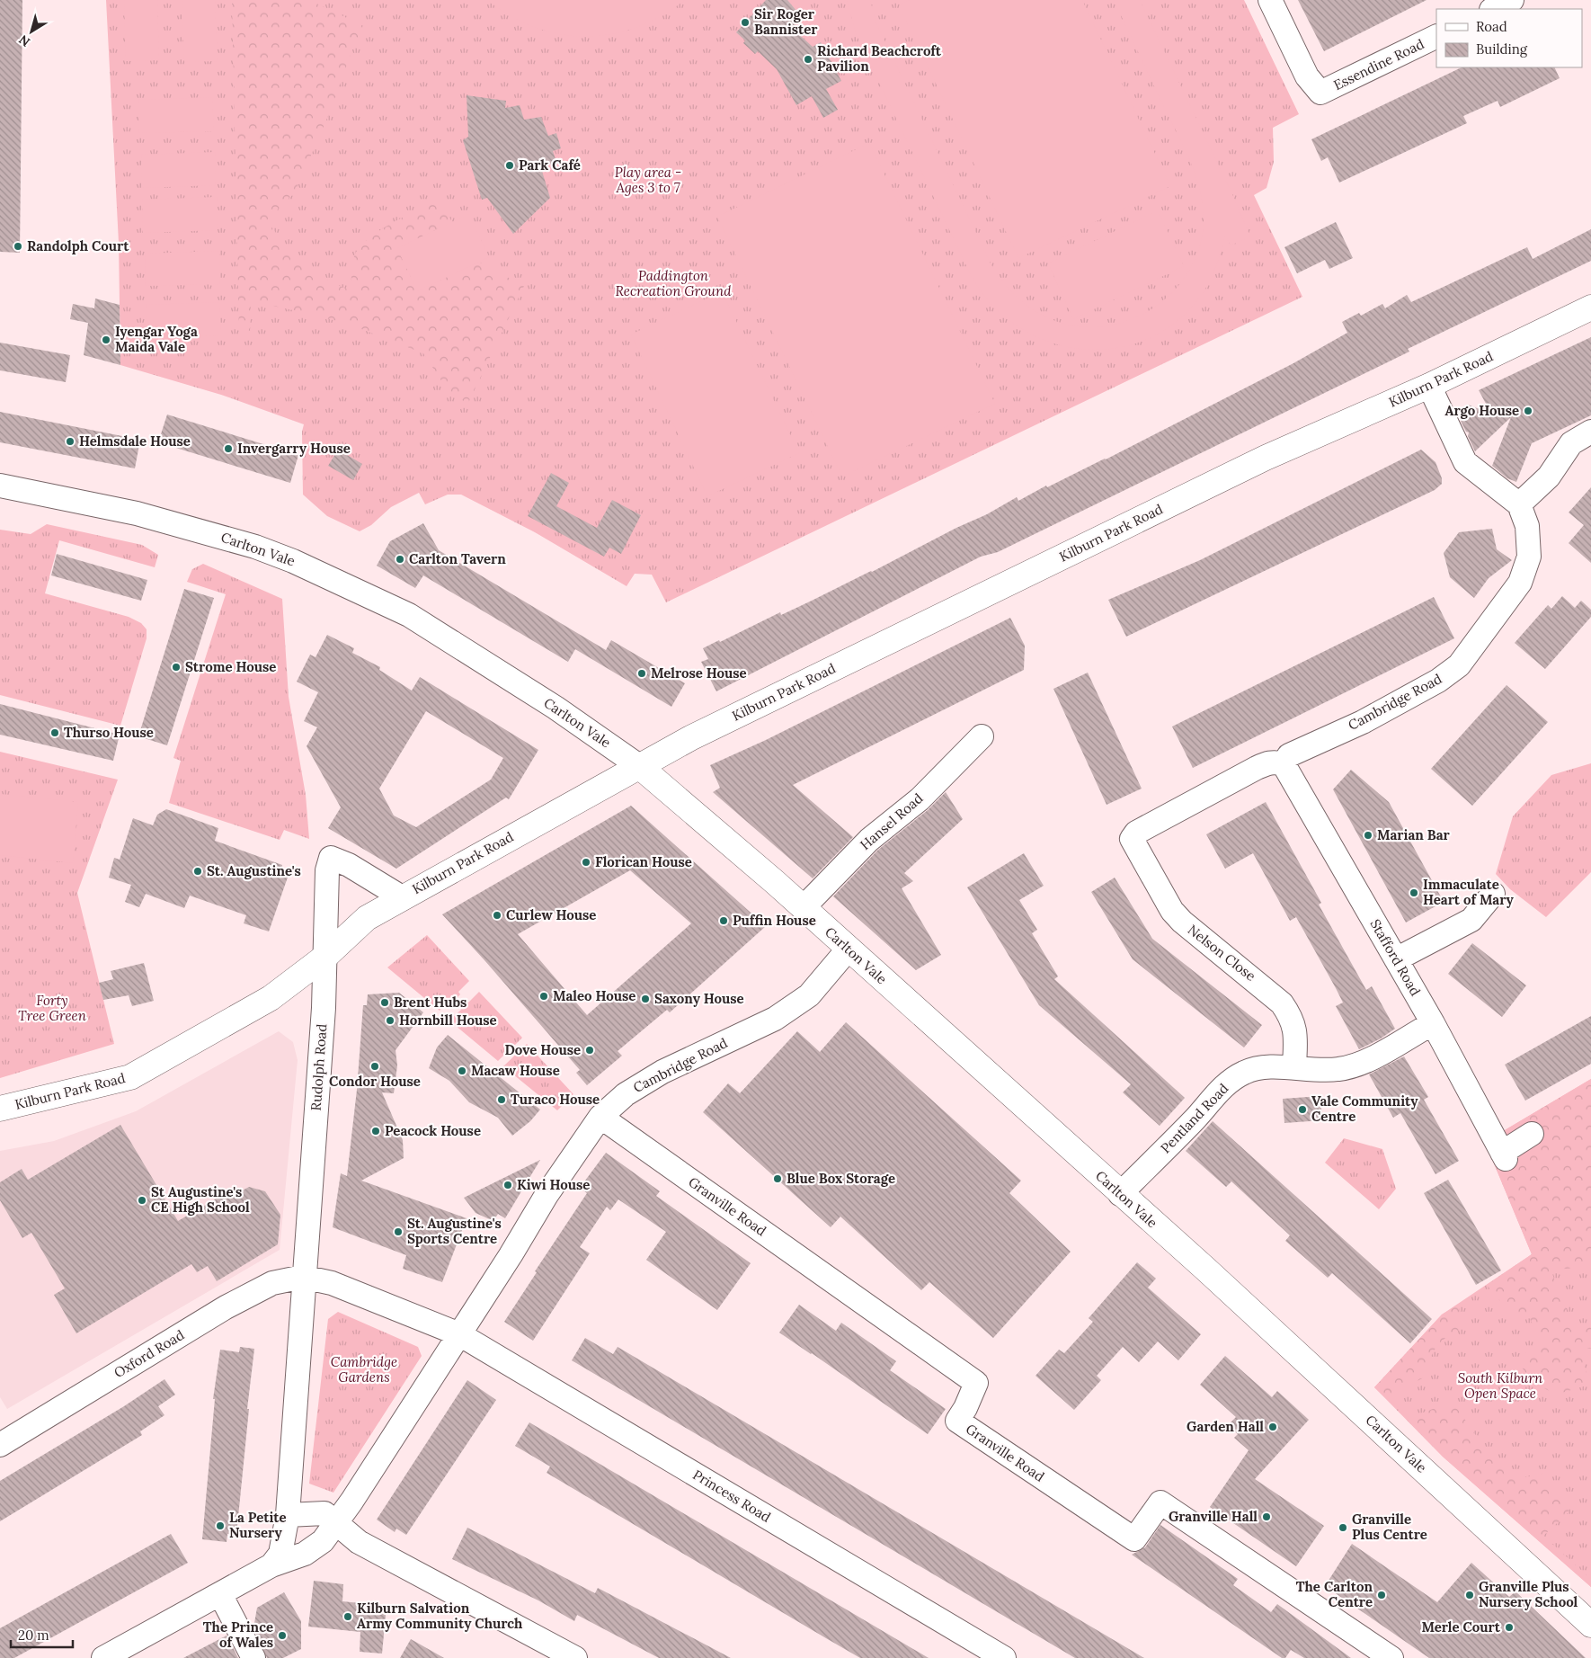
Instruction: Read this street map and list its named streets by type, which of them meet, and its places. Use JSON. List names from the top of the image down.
{
  "streets": {
    "main road": ["Kilburn Park Road", "Carlton Vale"],
    "street": [
      "Essendine Road",
      "Cambridge Road",
      "Hansel Road",
      "Nelson Close",
      "Stafford Road",
      "Rudolph Road",
      "Pentland Road",
      "Granville Road",
      "Oxford Road",
      "Princess Road"
    ]
  },
  "crossings": [
    ["Kilburn Park Road", "Carlton Vale"],
    ["Kilburn Park Road", "Rudolph Road"],
    ["Carlton Vale", "Cambridge Road"],
    ["Carlton Vale", "Hansel Road"],
    ["Carlton Vale", "Pentland Road"],
    ["Cambridge Road", "Nelson Close"],
    ["Cambridge Road", "Stafford Road"],
    ["Cambridge Road", "Granville Road"],
    ["Cambridge Road", "Princess Road"],
    ["Nelson Close", "Stafford Road"],
    ["Nelson Close", "Pentland Road"],
    ["Stafford Road", "Pentland Road"],
    ["Rudolph Road", "Oxford Road"]
  ],
  "parks": [
    "Play area - Ages 3 to 7",
    "Paddington Recreation Ground",
    "Forty Tree Green",
    "Cambridge Gardens",
    "South Kilburn Open Space"
  ],
  "places": [
    "Sir Roger Bannister",
    "Richard Beachcroft Pavilion",
    "Park Café",
    "Randolph Court",
    "Iyengar Yoga Maida Vale",
    "Argo House",
    "Helmsdale House",
    "Invergarry House",
    "Carlton Tavern",
    "Strome House",
    "Melrose House",
    "Thurso House",
    "Marian Bar",
    "Florican House",
    "St. Augustine's",
    "Immaculate Heart of Mary",
    "Curlew House",
    "Puffin House",
    "Maleo House",
    "Saxony House",
    "Brent Hubs",
    "Hornbill House",
    "Dove House",
    "Condor House",
    "Macaw House",
    "Turaco House",
    "Vale Community Centre",
    "Peacock House",
    "Blue Box Storage",
    "Kiwi House",
    "St Augustine's CE High School",
    "St. Augustine's Sports Centre",
    "Garden Hall",
    "Granville Hall",
    "La Petite Nursery",
    "Granville Plus Centre",
    "The Carlton Centre",
    "Granville Plus Nursery School",
    "Kilburn Salvation Army Community Church",
    "Merle Court",
    "The Prince of Wales"
  ],
  "legend": ["Road", "Building"],
  "scale_bar": "20 m",
  "north": "bottom left"
}
